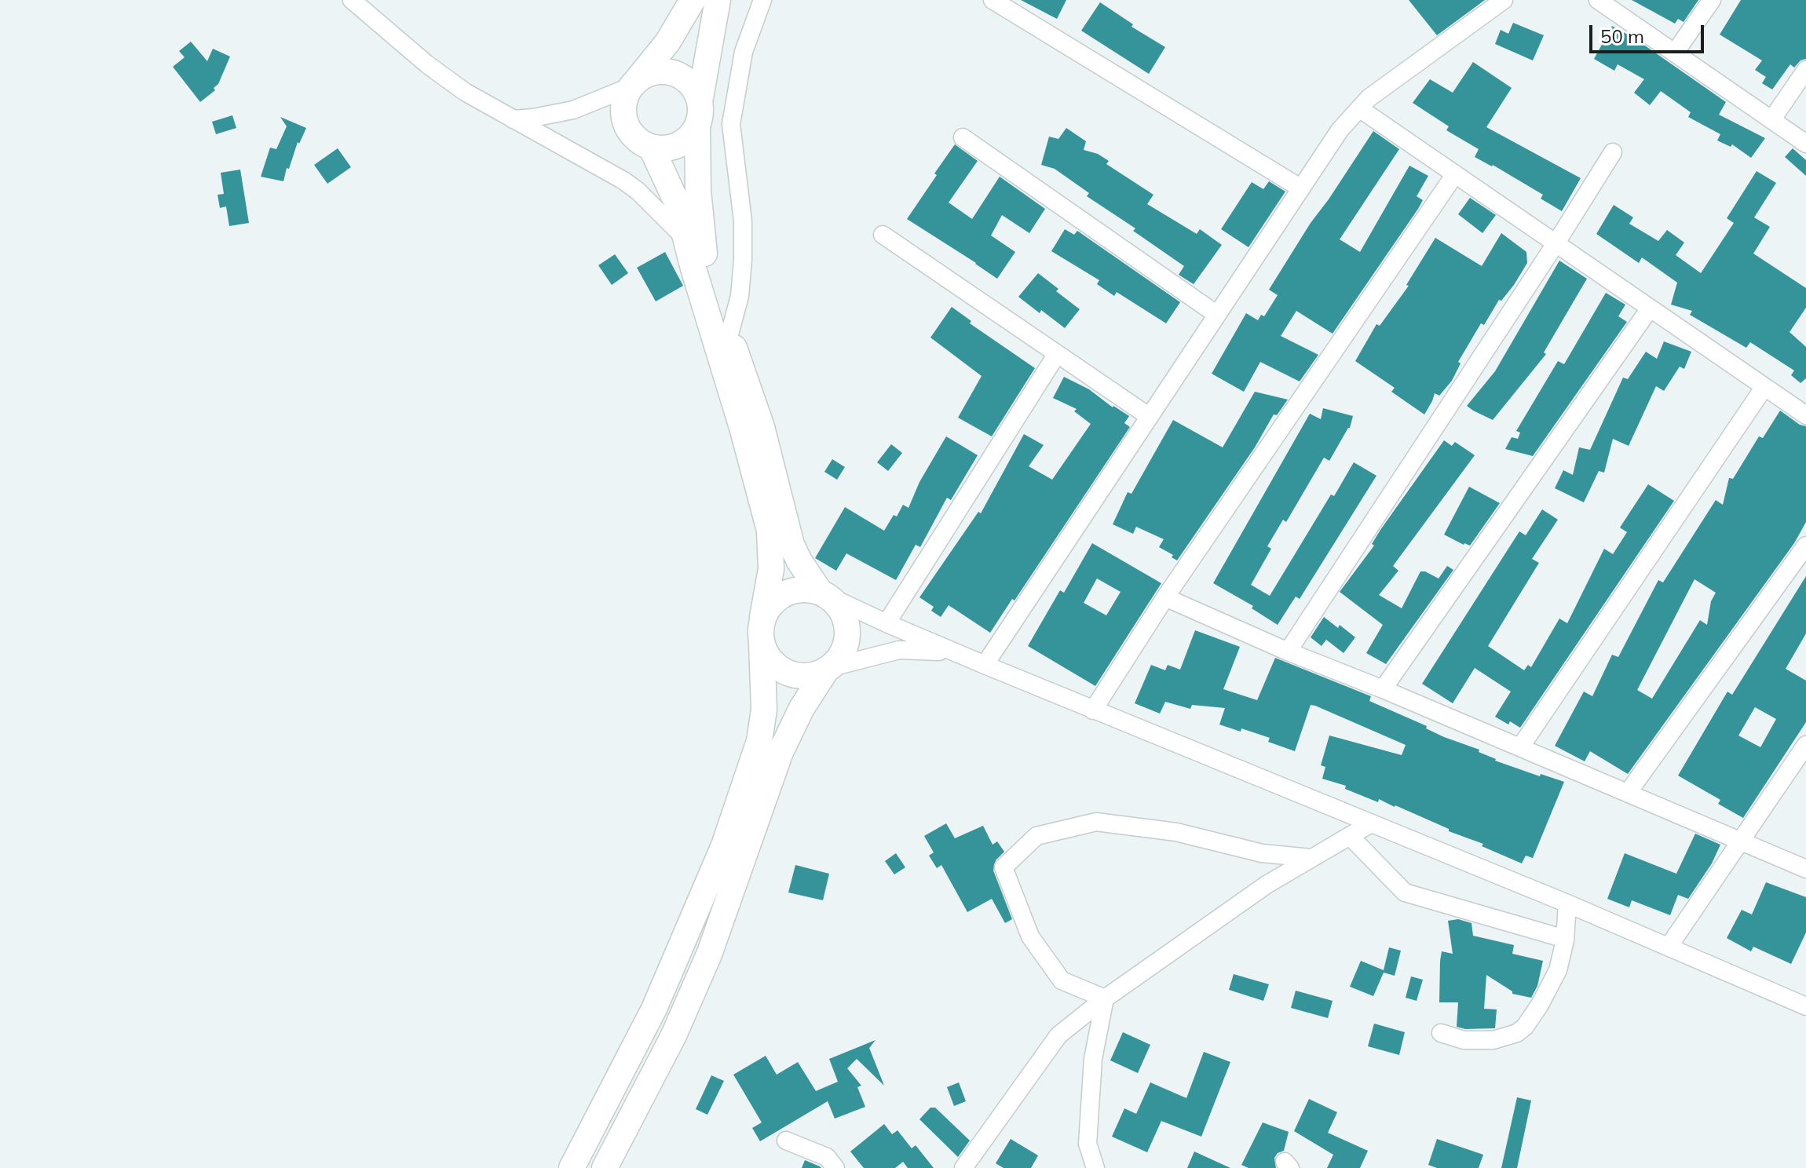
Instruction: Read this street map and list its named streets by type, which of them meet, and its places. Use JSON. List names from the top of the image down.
{
  "scale_bar": "50 m"
}
